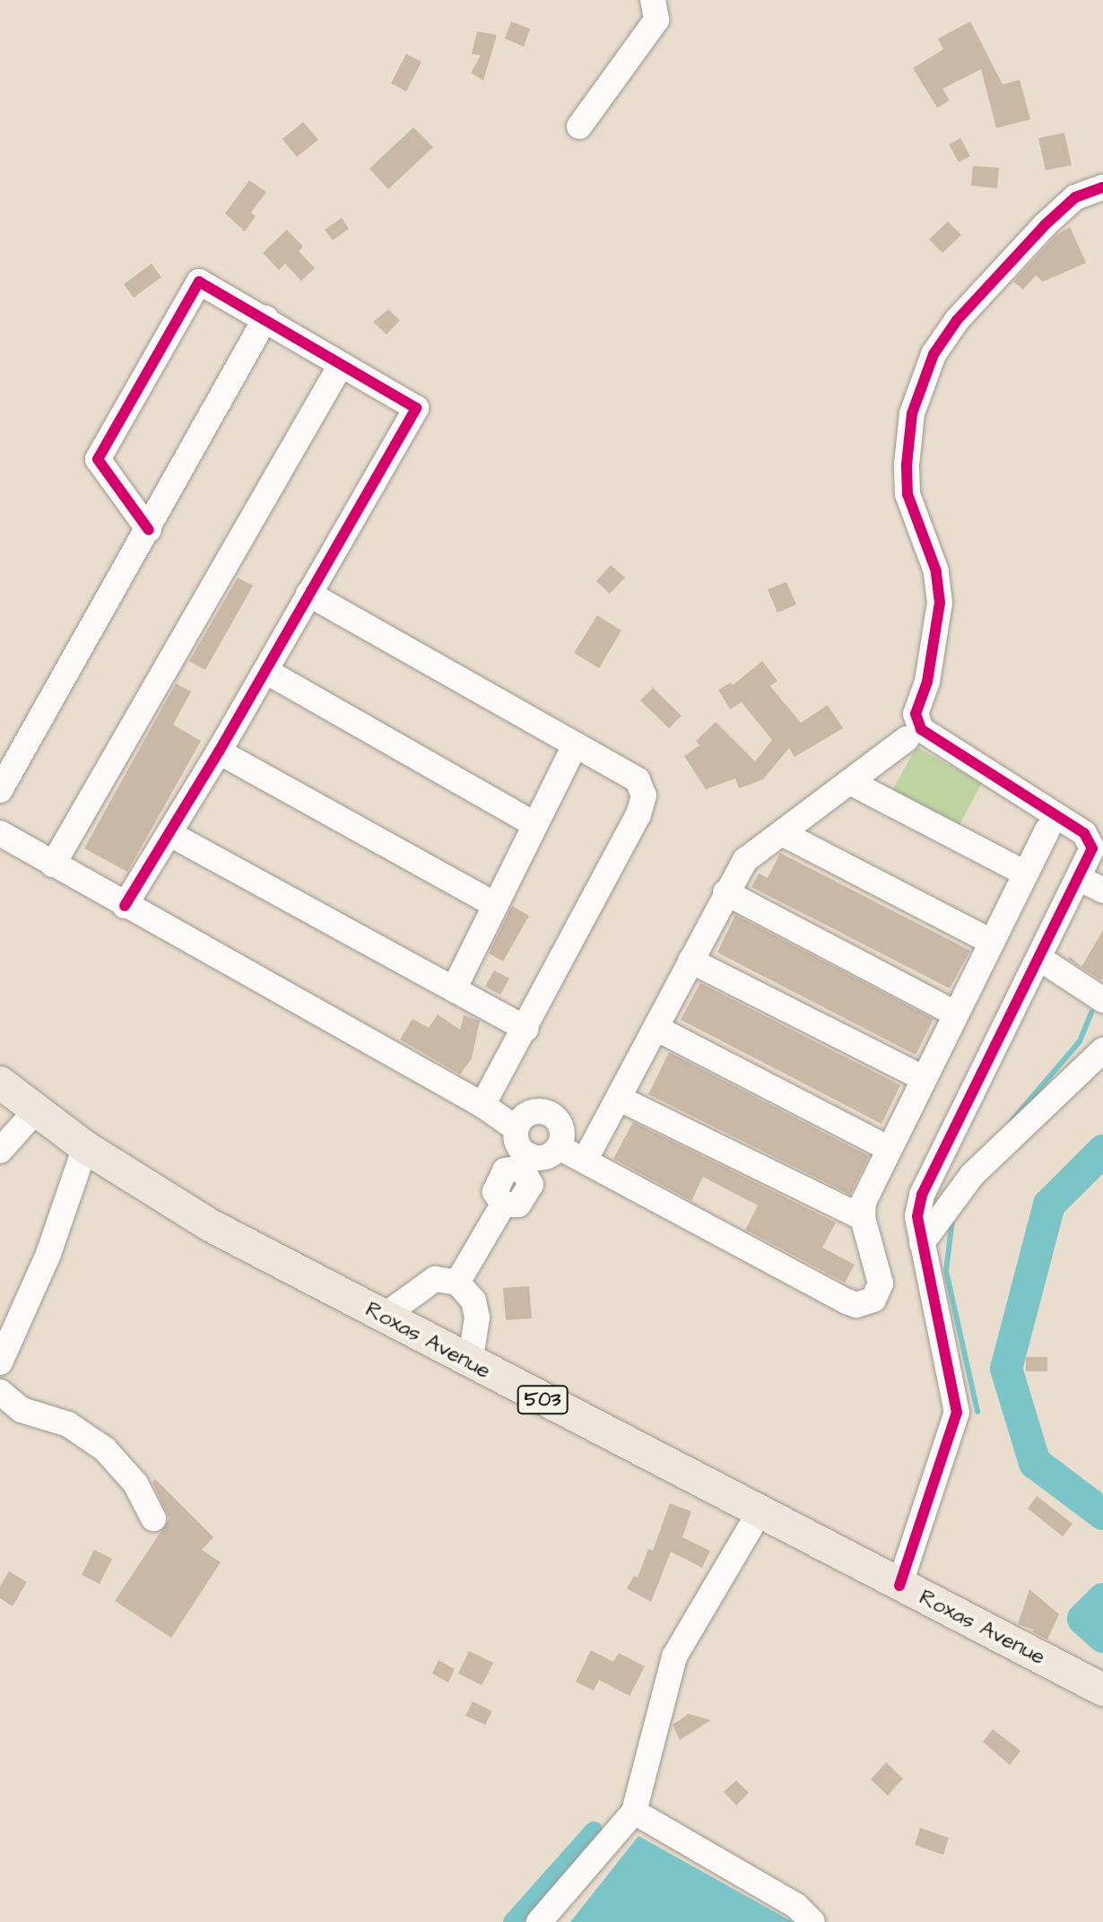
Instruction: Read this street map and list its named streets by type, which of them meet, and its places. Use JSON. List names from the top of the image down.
{
  "streets": {
    "main road": ["Roxas Avenue", "503"]
  }
}
